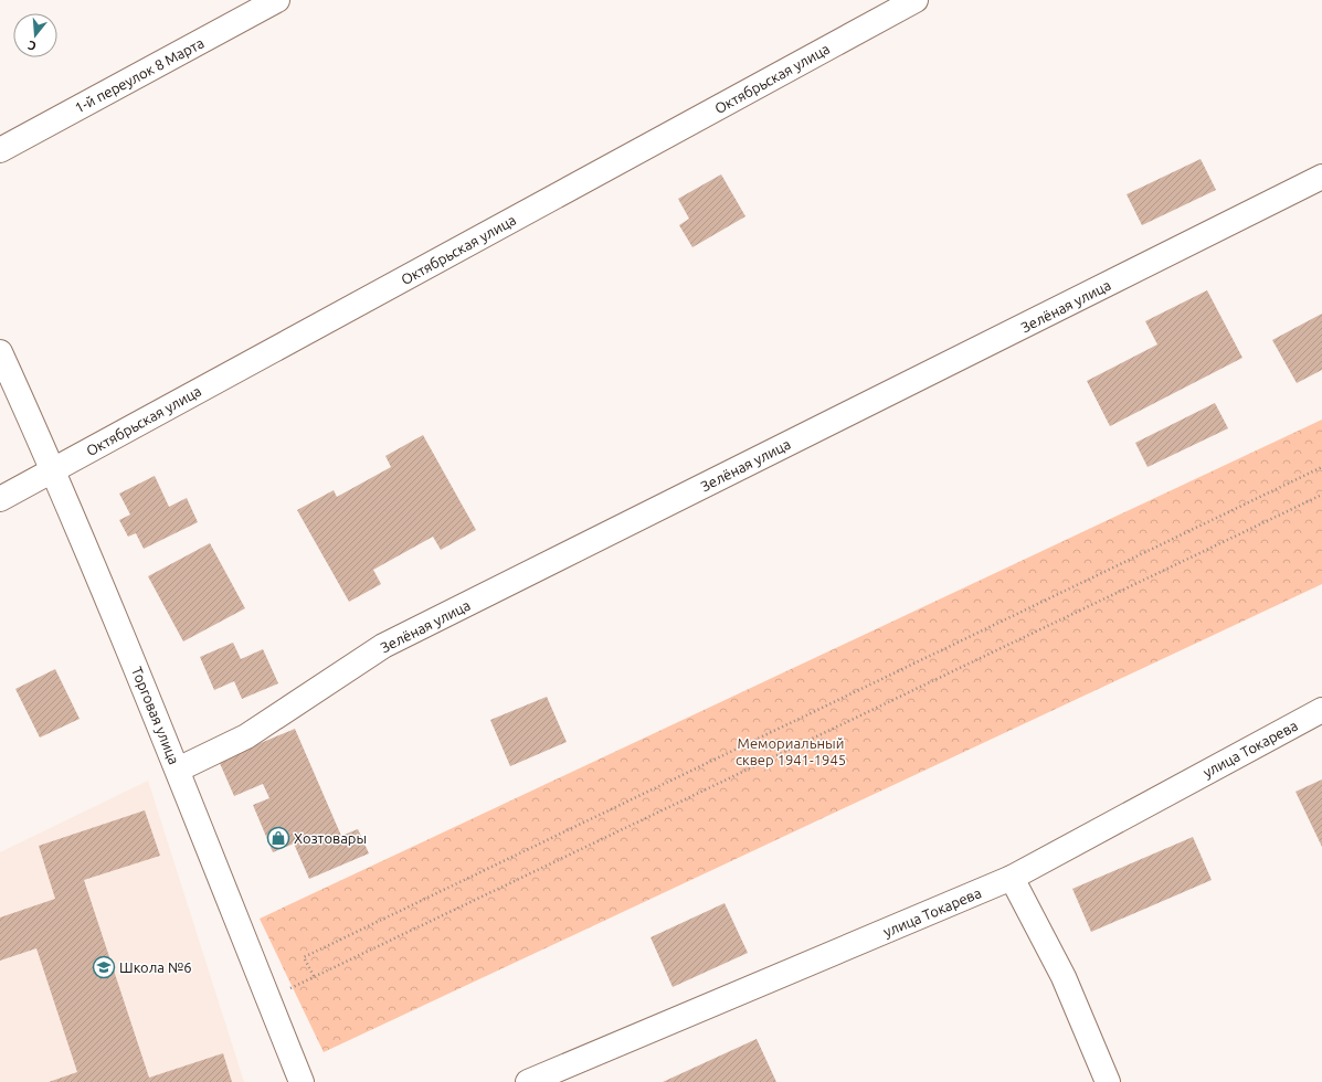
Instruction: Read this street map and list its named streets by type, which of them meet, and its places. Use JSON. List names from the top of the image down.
{
  "streets": {
    "street": [
      "1-й переулок 8 Марта",
      "Октябрьская улица",
      "Зелёная улица",
      "Торговая улица",
      "улица Токарева"
    ]
  },
  "crossings": [
    ["Октябрьская улица", "Торговая улица"],
    ["Зелёная улица", "Торговая улица"]
  ],
  "parks": ["Мемориальный сквер 1941-1945"],
  "places": {
    "shop": ["Хозтовары"],
    "school or university": ["Школа №6"]
  },
  "north": "bottom"
}
